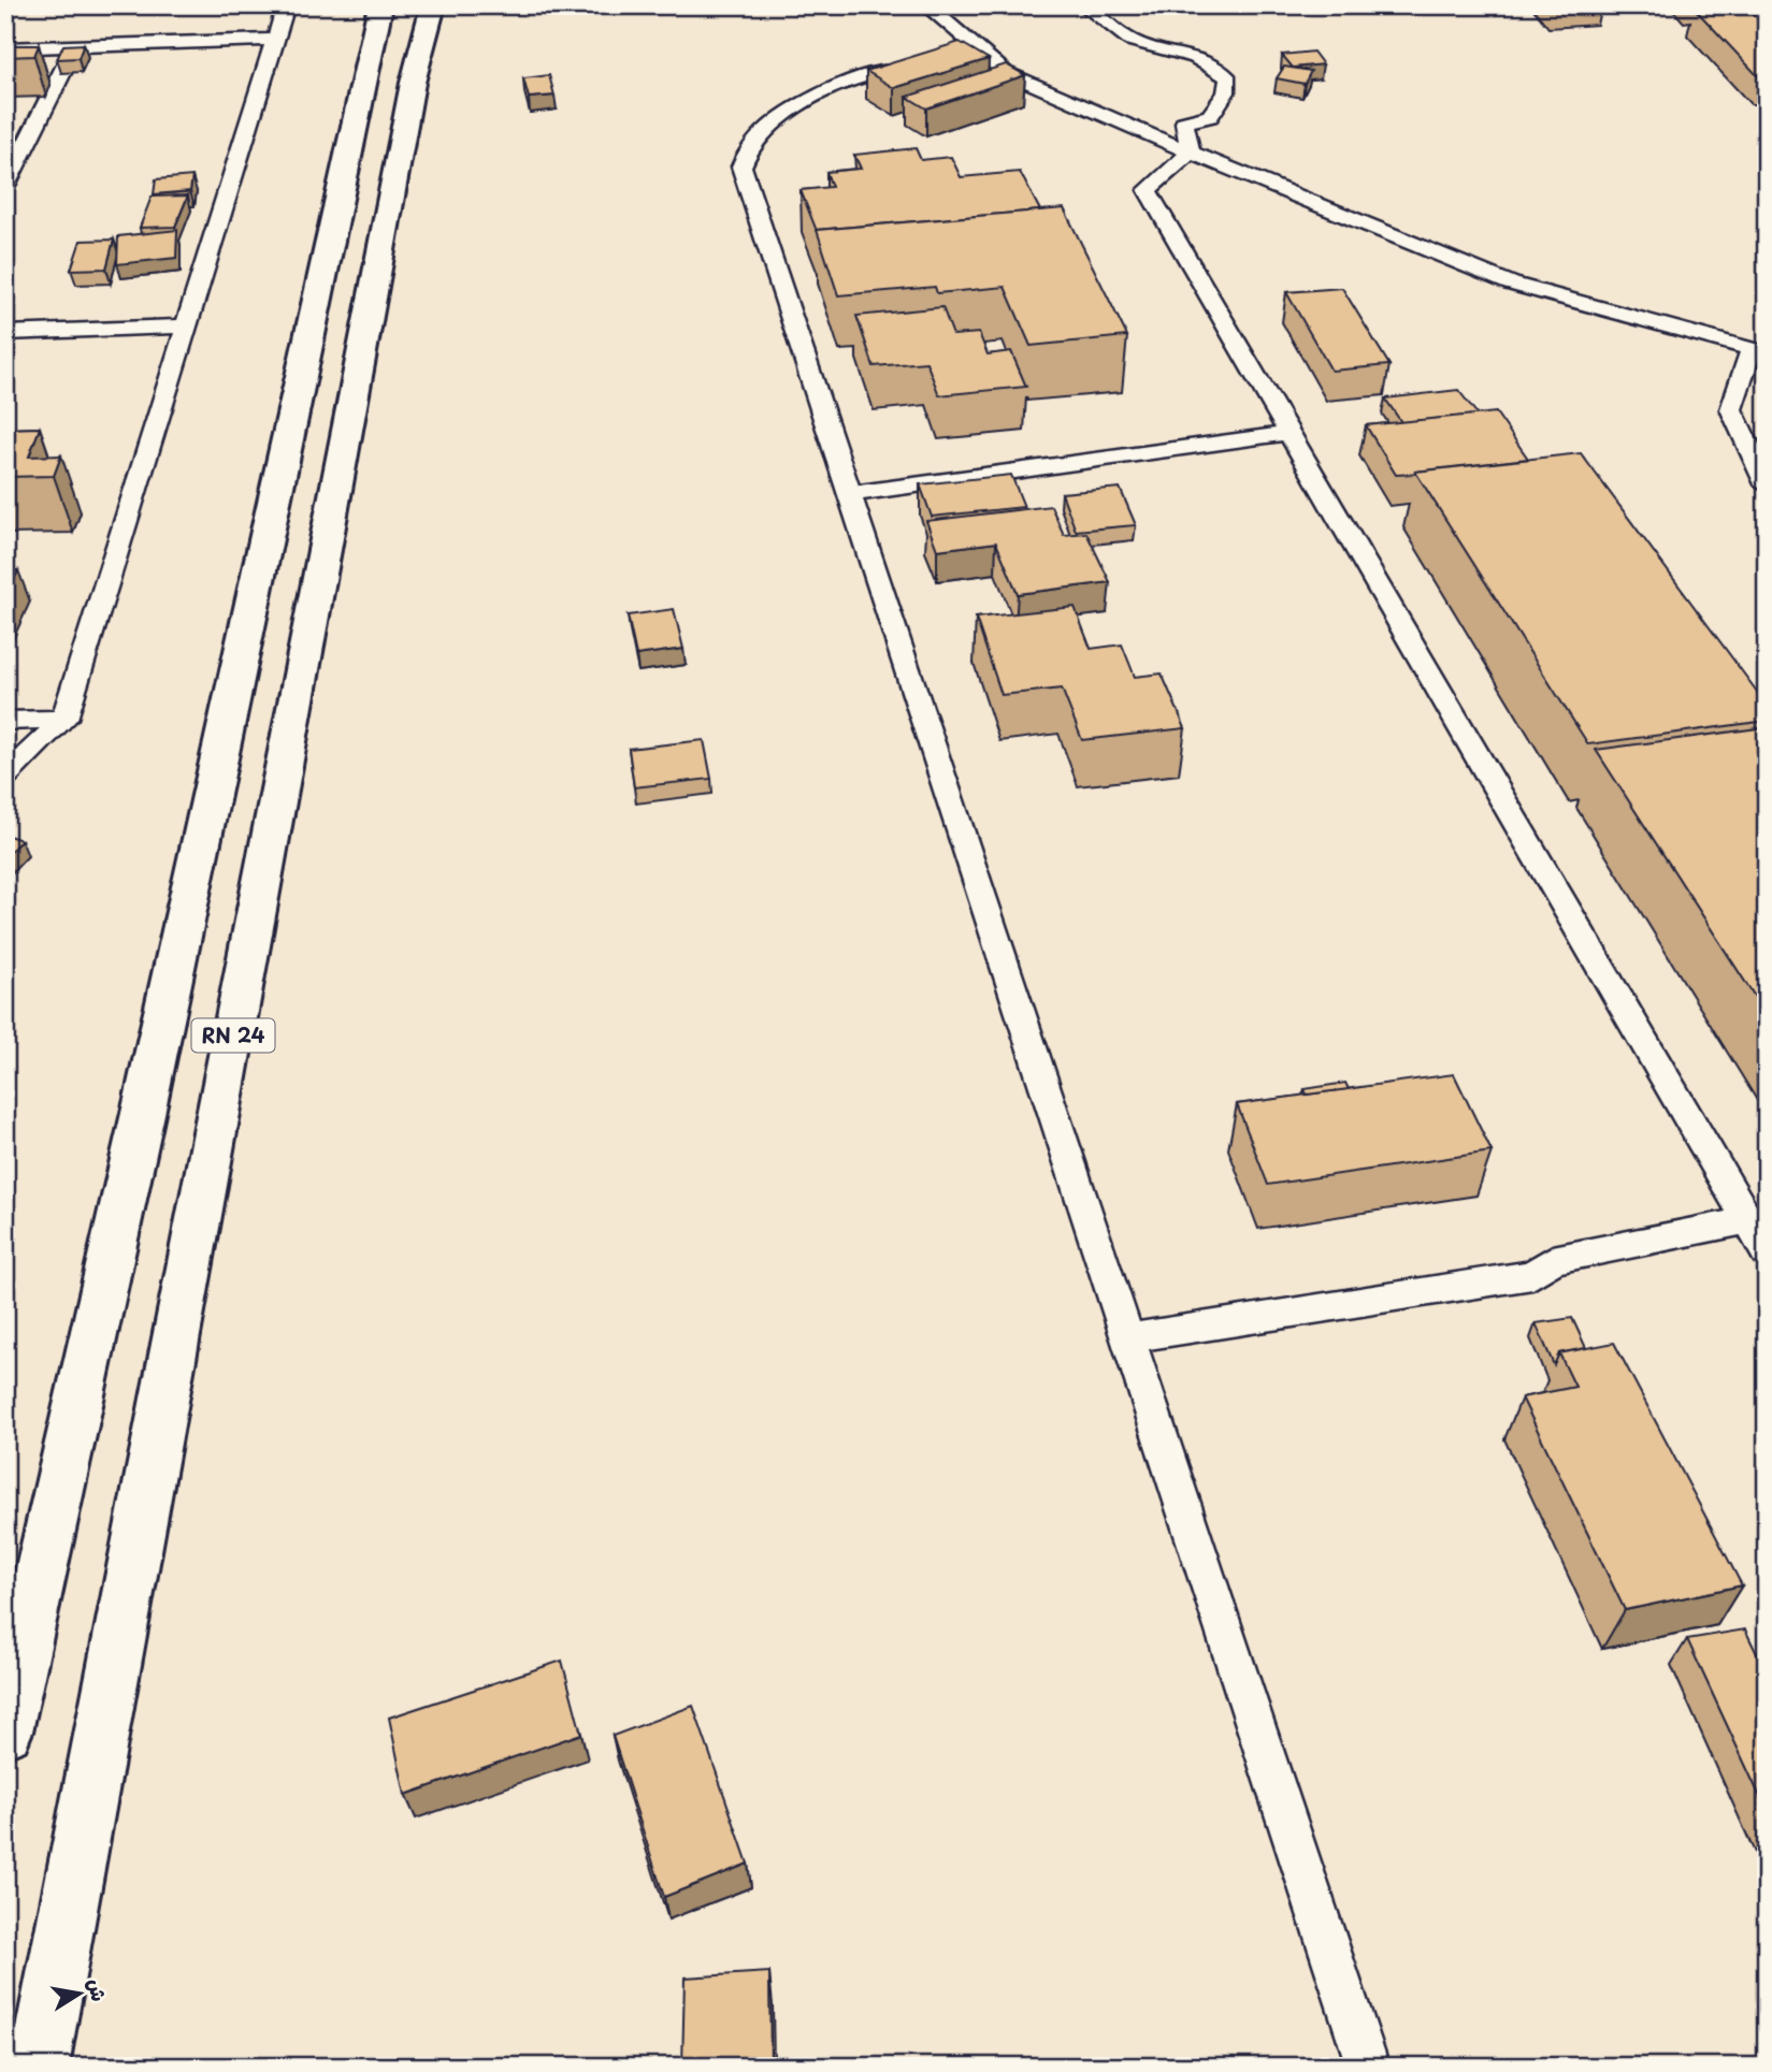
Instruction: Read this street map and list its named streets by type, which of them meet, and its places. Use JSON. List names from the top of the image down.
{
  "streets": {
    "highway": ["RN 24"]
  },
  "north": "right"
}
